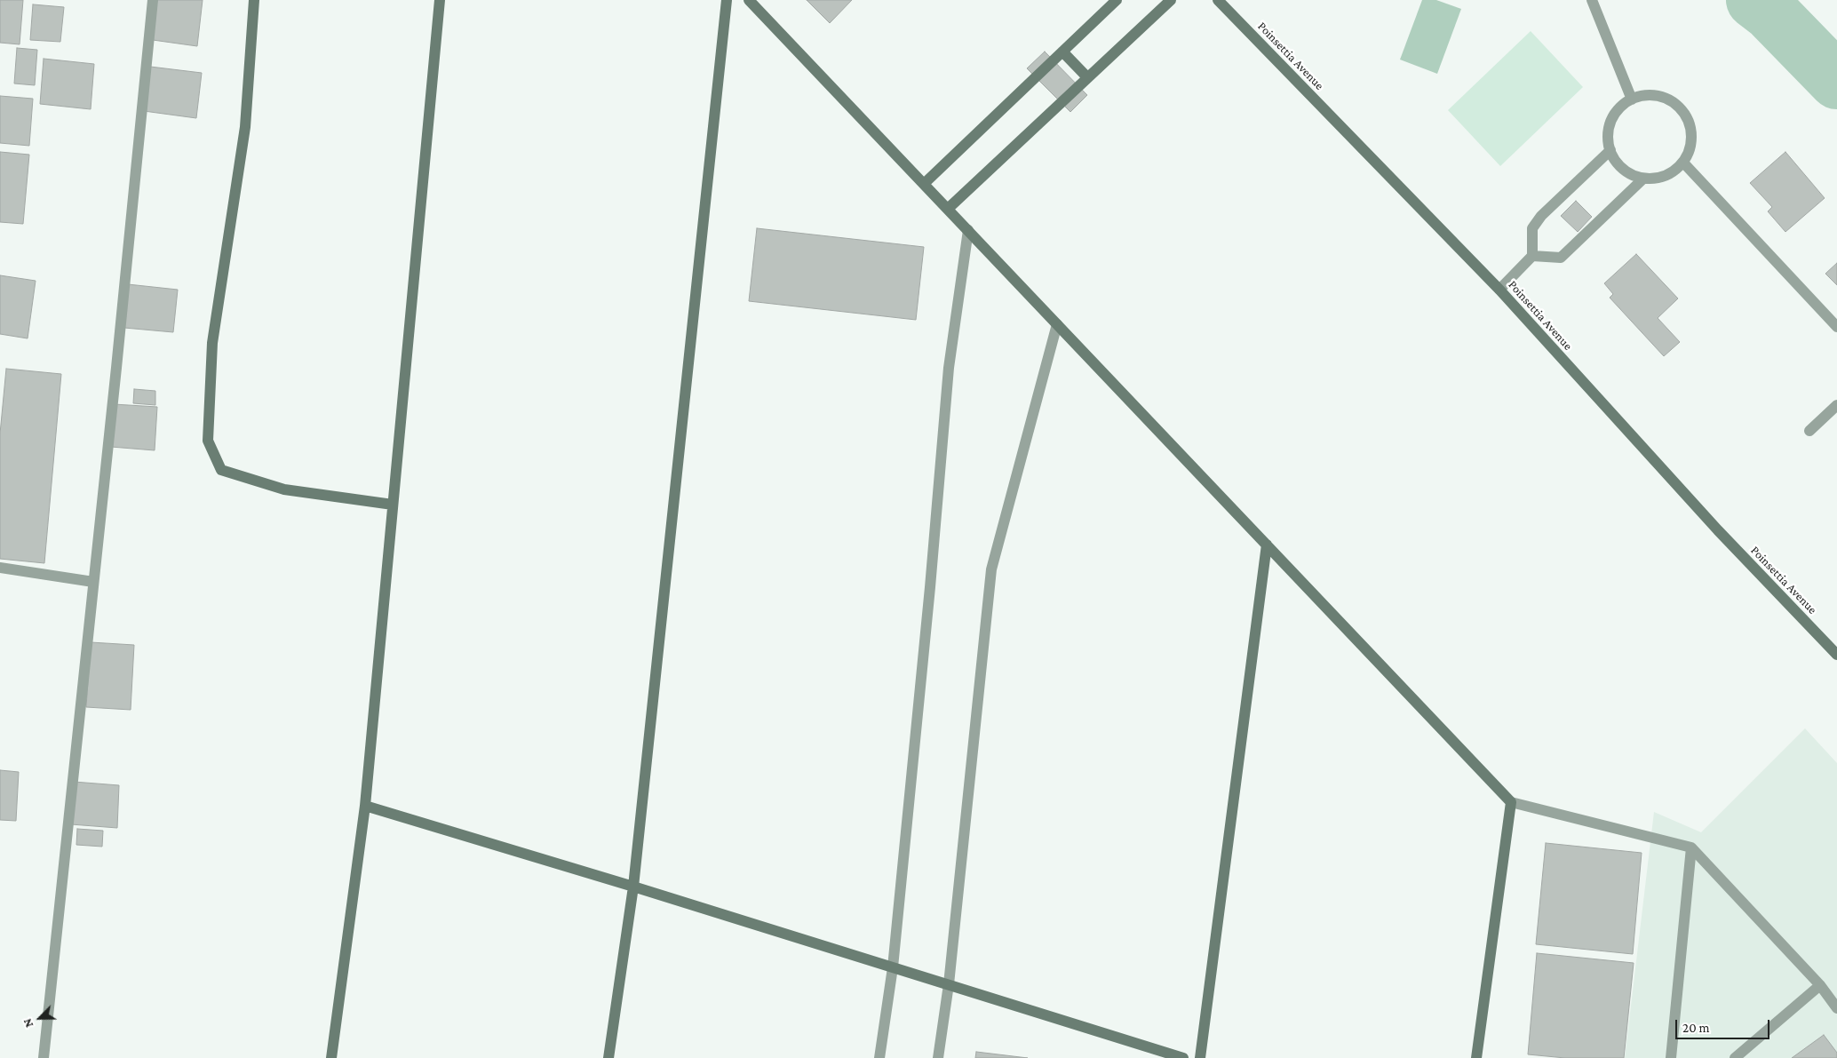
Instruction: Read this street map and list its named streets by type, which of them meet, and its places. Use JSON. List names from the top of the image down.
{
  "streets": {
    "street": ["Poinsettia Avenue"]
  },
  "scale_bar": "20 m",
  "north": "bottom left"
}
